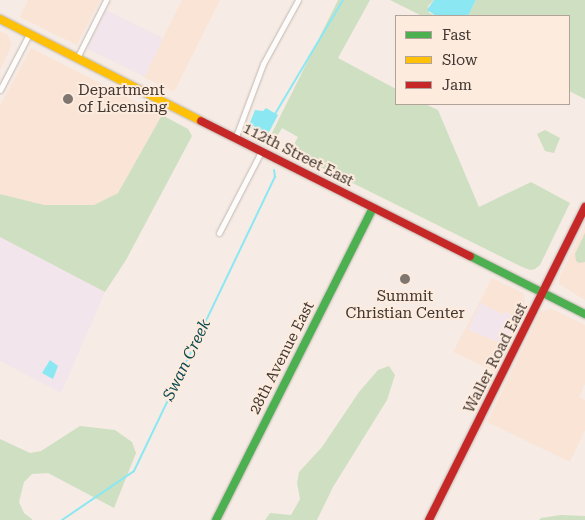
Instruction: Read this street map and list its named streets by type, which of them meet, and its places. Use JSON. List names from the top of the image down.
{
  "streets": {
    "street": ["112th Street East", "28th Avenue East", "Waller Road East"]
  },
  "crossings": [
    ["112th Street East", "28th Avenue East"],
    ["112th Street East", "Waller Road East"]
  ],
  "water": ["Swan Creek"],
  "places": ["Department of Licensing", "Summit Christian Center"],
  "legend": ["Fast", "Slow", "Jam"]
}
